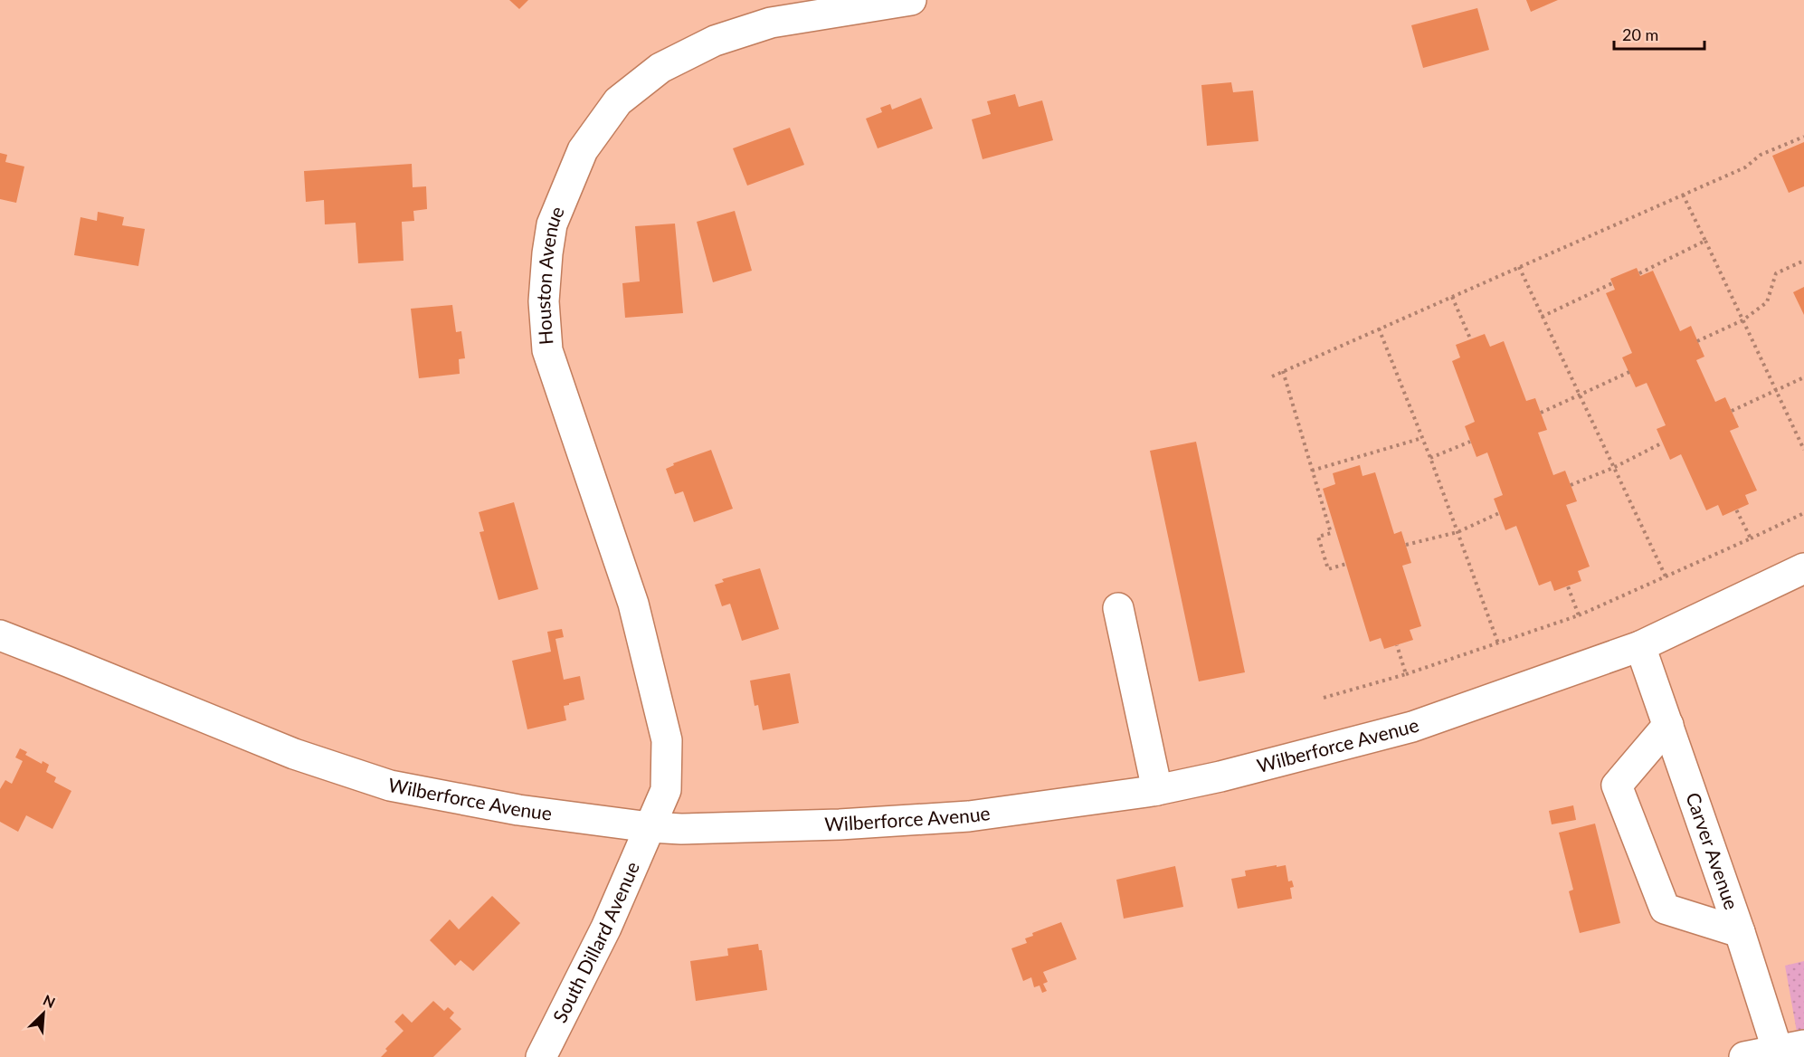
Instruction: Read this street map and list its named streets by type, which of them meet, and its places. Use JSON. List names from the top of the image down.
{
  "streets": {
    "street": [
      "Houston Avenue",
      "Wilberforce Avenue",
      "Carver Avenue",
      "South Dillard Avenue"
    ]
  },
  "crossings": [
    ["Houston Avenue", "Wilberforce Avenue"],
    ["Houston Avenue", "South Dillard Avenue"],
    ["Wilberforce Avenue", "Carver Avenue"],
    ["Wilberforce Avenue", "South Dillard Avenue"]
  ],
  "scale_bar": "20 m",
  "north": "top right"
}
